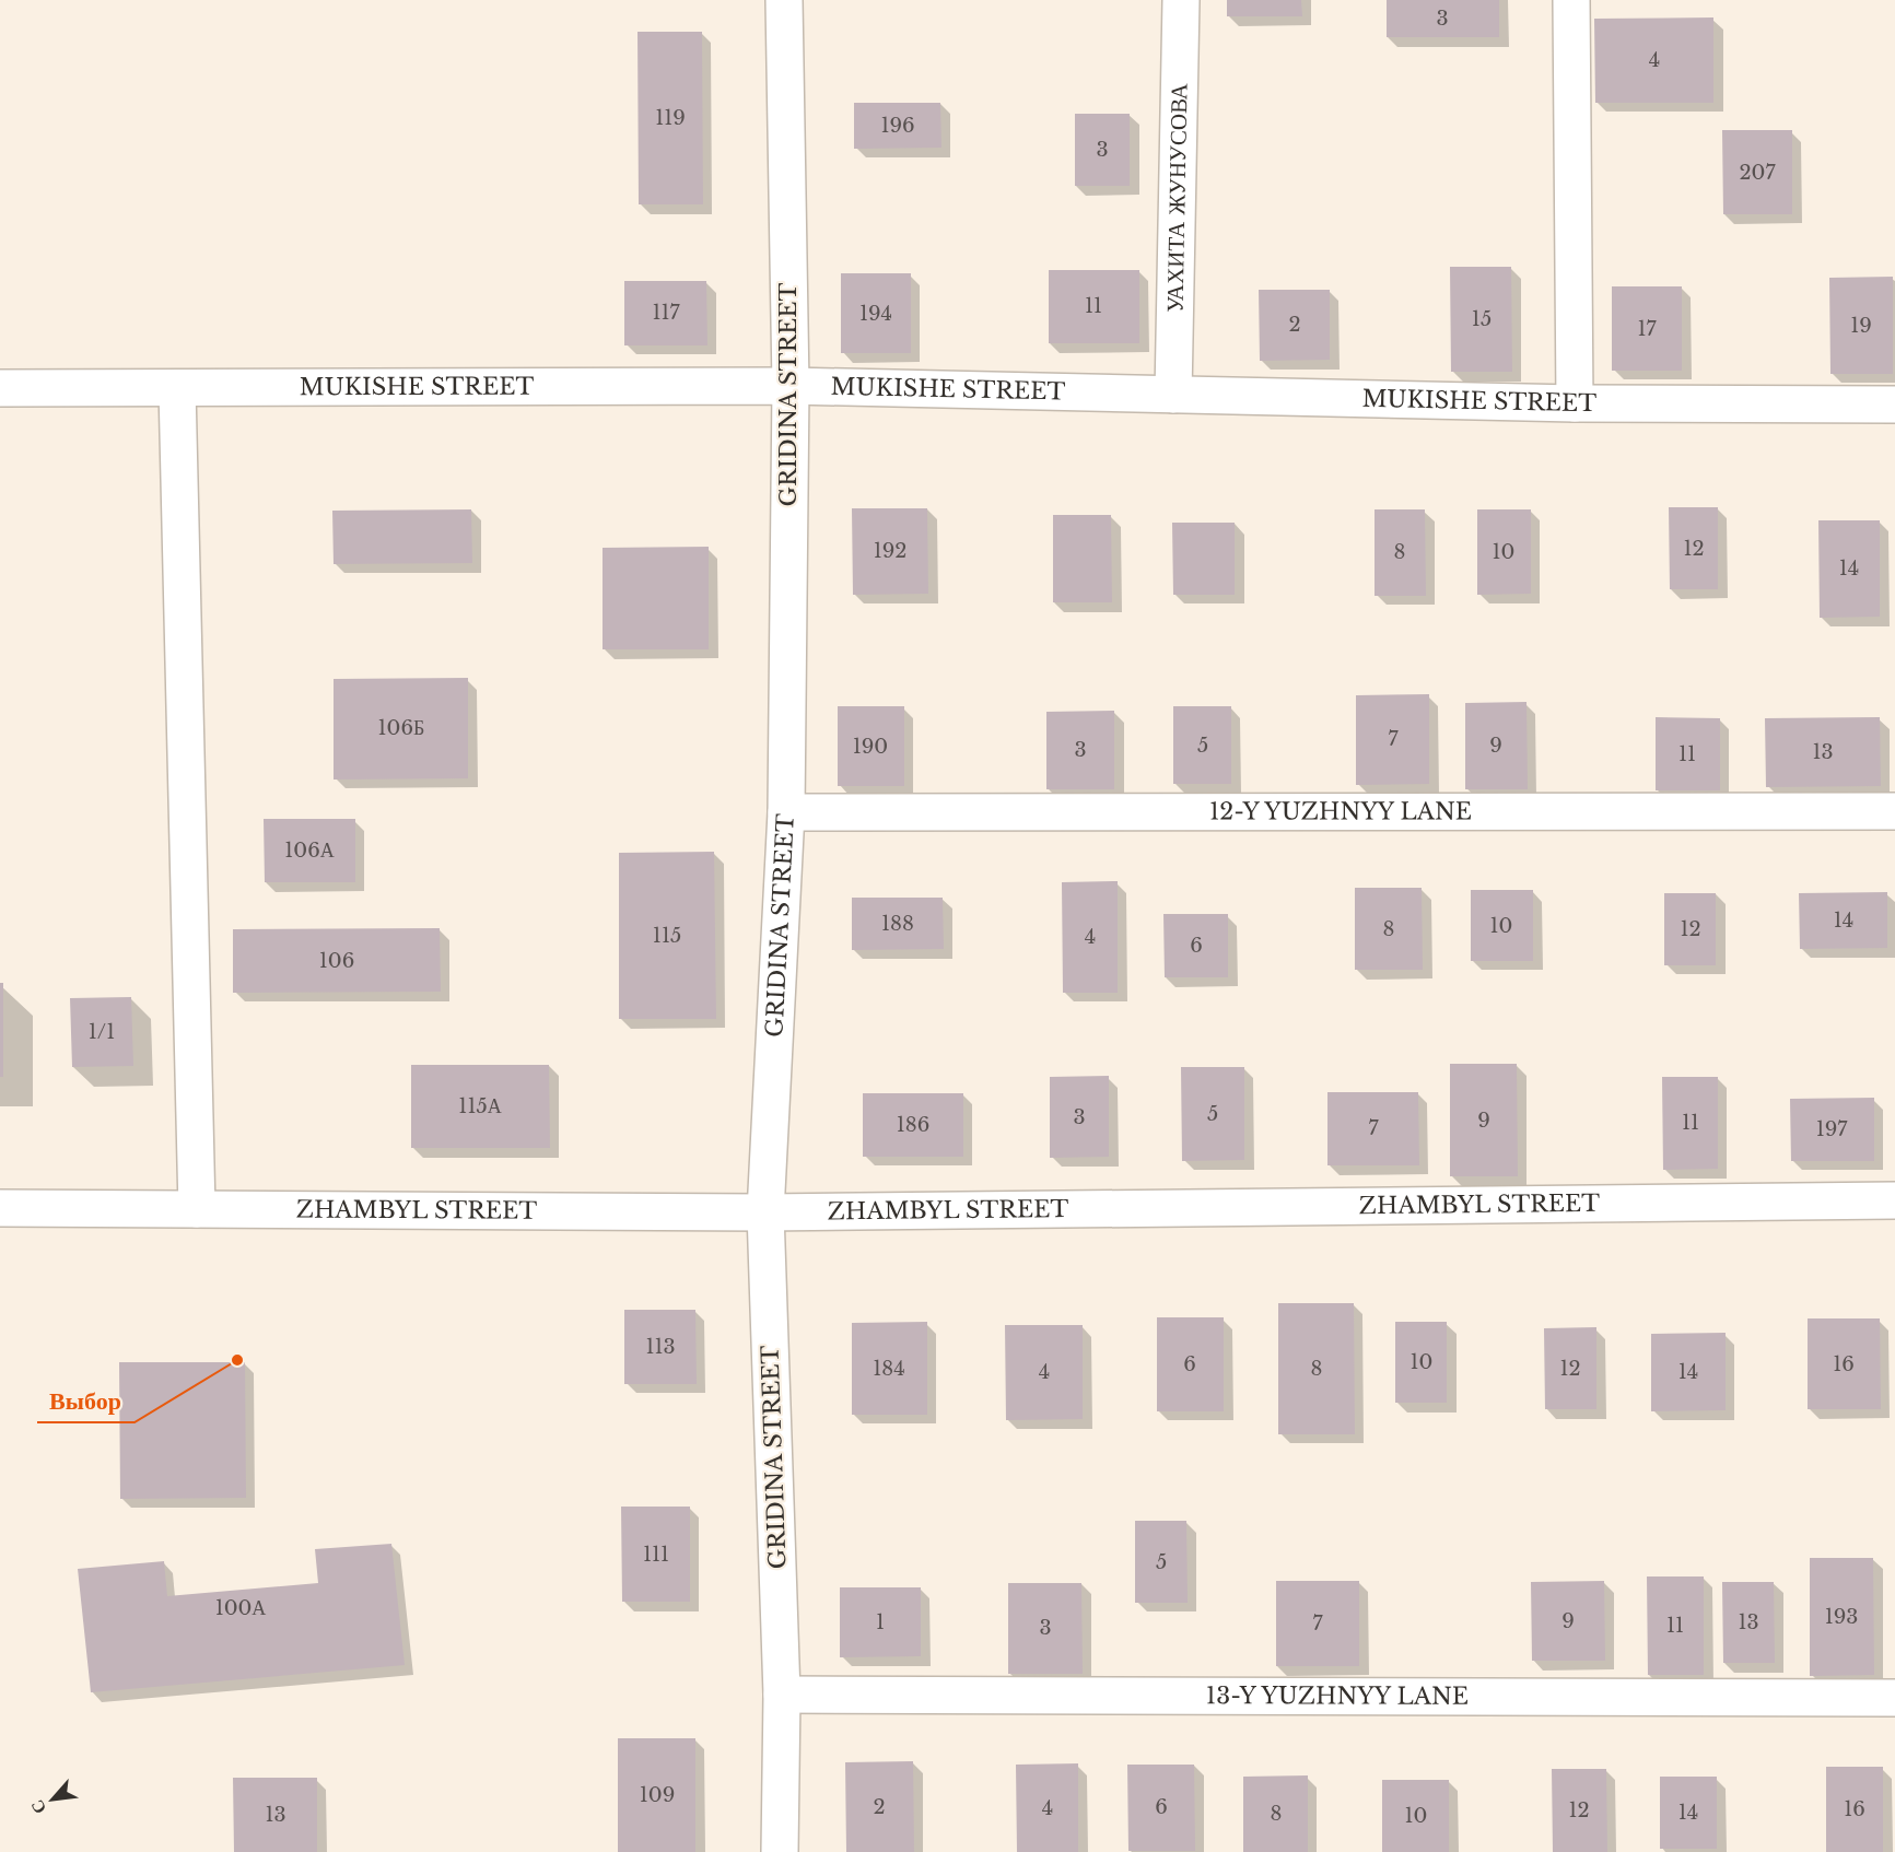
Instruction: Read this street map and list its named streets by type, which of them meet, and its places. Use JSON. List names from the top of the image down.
{
  "streets": {
    "street": [
      "УАХИТА ЖУНУСОВА",
      "MUKISHE STREET",
      "GRIDINA STREET",
      "12-Y YUZHNYY LANE",
      "ZHAMBYL STREET",
      "13-Y YUZHNYY LANE"
    ]
  },
  "crossings": [
    ["УАХИТА ЖУНУСОВА", "MUKISHE STREET"],
    ["MUKISHE STREET", "GRIDINA STREET"],
    ["GRIDINA STREET", "12-Y YUZHNYY LANE"],
    ["GRIDINA STREET", "ZHAMBYL STREET"],
    ["GRIDINA STREET", "13-Y YUZHNYY LANE"]
  ],
  "places": ["Выбор"],
  "house_numbers": [
    "3",
    "4",
    "119",
    "196",
    "3",
    "207",
    "11",
    "117",
    "194",
    "15",
    "2",
    "19",
    "17",
    "12",
    "192",
    "8",
    "10",
    "14",
    "106Б",
    "7",
    "5",
    "9",
    "190",
    "3",
    "13",
    "11",
    "106А",
    "14",
    "188",
    "10",
    "8",
    "12",
    "115",
    "4",
    "6",
    "106",
    "1/1",
    "115А",
    "5",
    "3",
    "9",
    "11",
    "186",
    "7",
    "197",
    "113",
    "10",
    "6",
    "16",
    "184",
    "8",
    "12",
    "4",
    "14",
    "111",
    "5",
    "100А",
    "193",
    "9",
    "1",
    "13",
    "7",
    "11",
    "3",
    "109",
    "2",
    "6",
    "4",
    "16",
    "12",
    "14",
    "8",
    "13",
    "10"
  ],
  "north": "bottom left"
}
